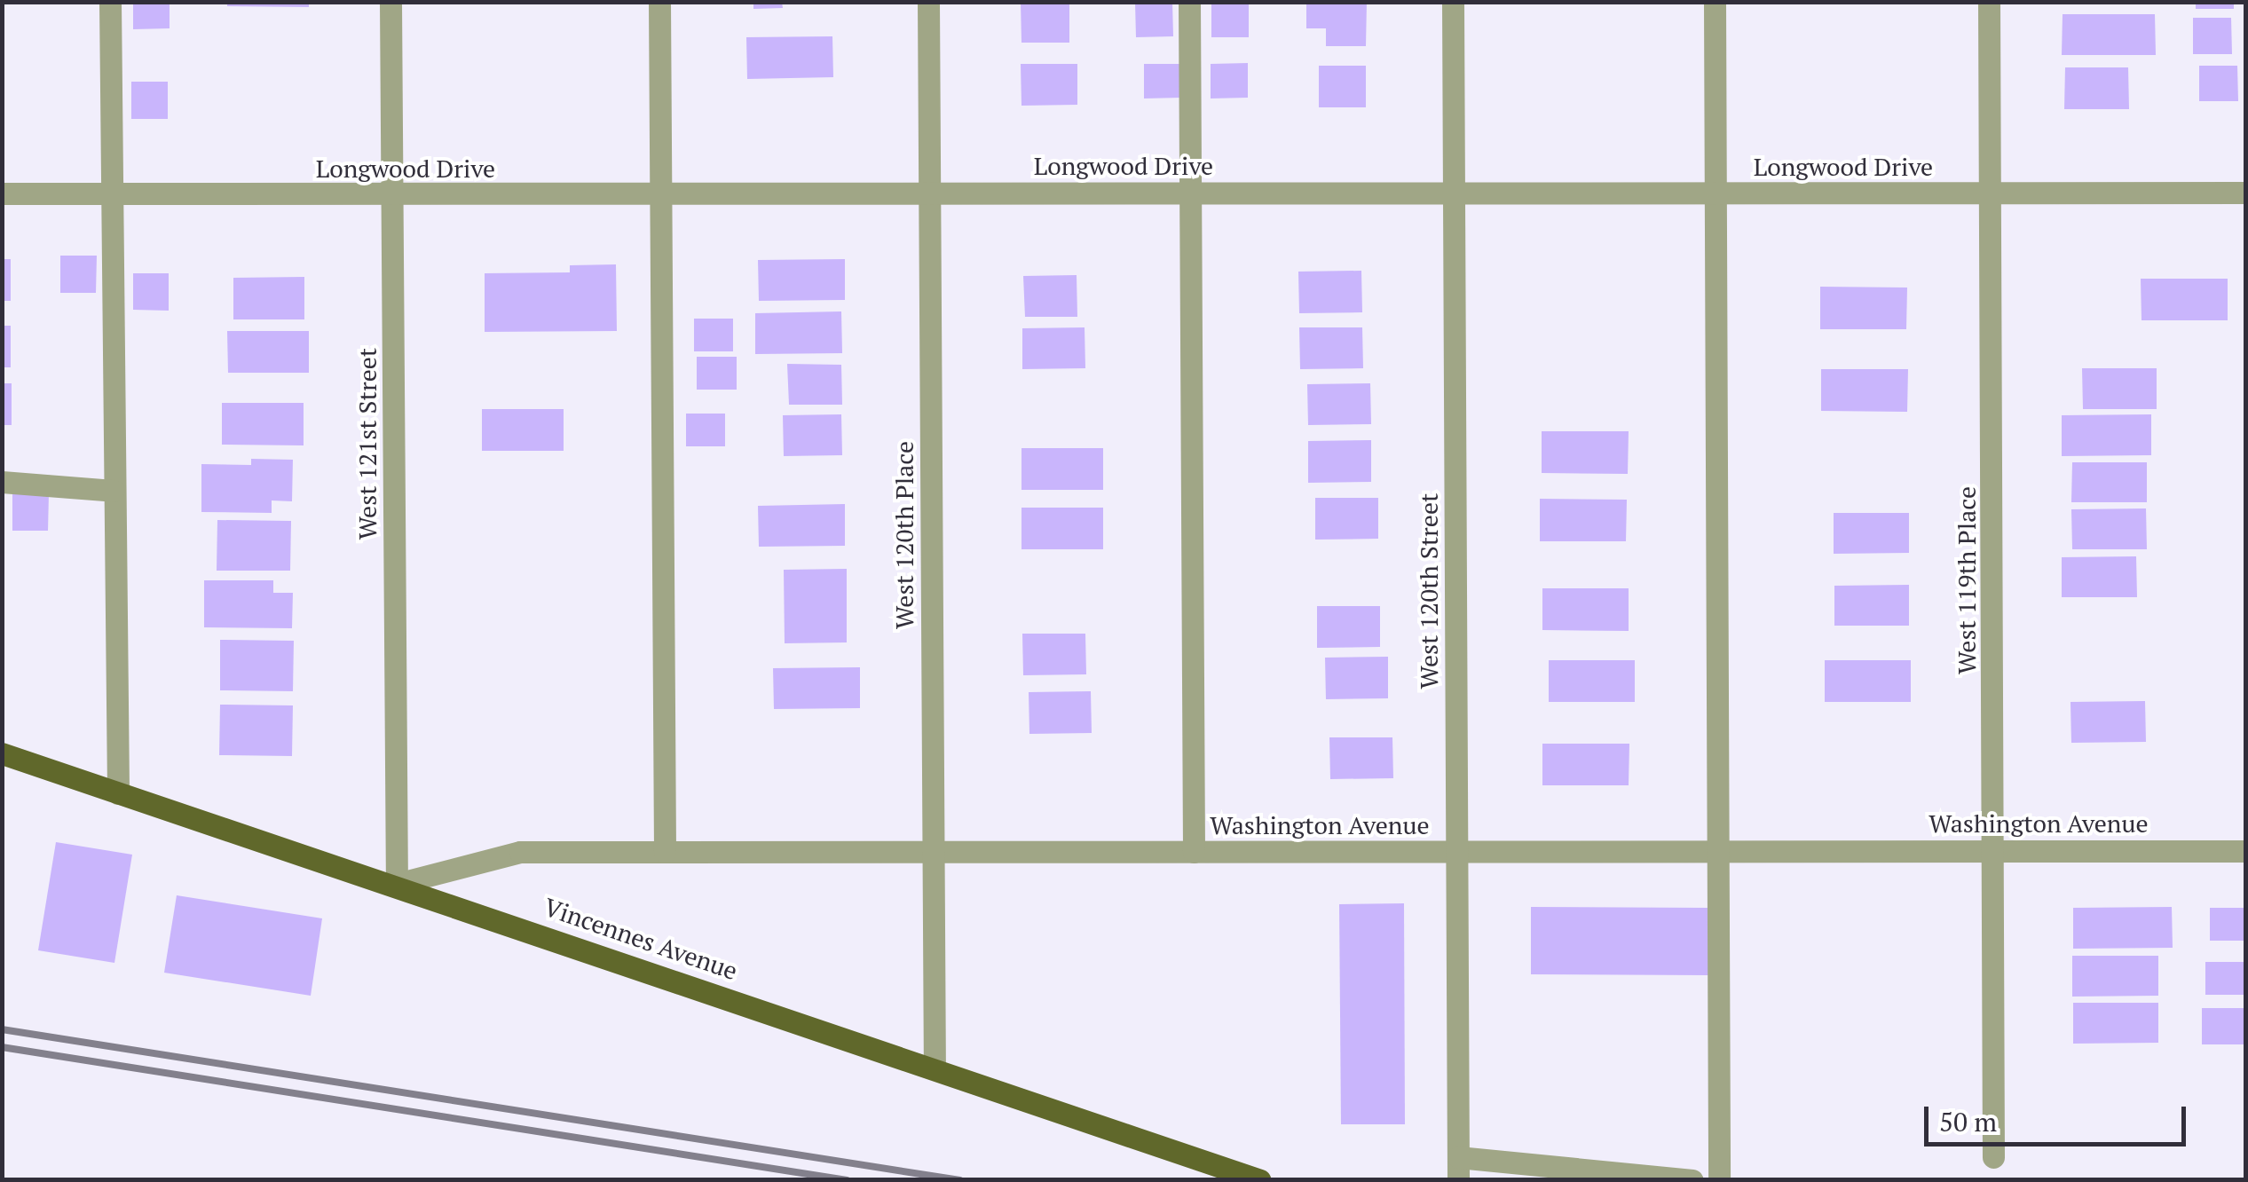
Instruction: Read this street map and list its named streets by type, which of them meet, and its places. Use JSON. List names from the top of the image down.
{
  "streets": {
    "main road": ["Vincennes Avenue"],
    "street": [
      "Longwood Drive",
      "West 121st Street",
      "West 120th Place",
      "West 119th Place",
      "West 120th Street",
      "Washington Avenue"
    ]
  },
  "crossings": [
    ["Longwood Drive", "West 121st Street"],
    ["Longwood Drive", "West 120th Place"],
    ["Longwood Drive", "West 119th Place"],
    ["Longwood Drive", "West 120th Street"],
    ["West 121st Street", "Washington Avenue"],
    ["West 121st Street", "Vincennes Avenue"],
    ["West 120th Place", "Washington Avenue"],
    ["West 120th Place", "Vincennes Avenue"],
    ["West 119th Place", "Washington Avenue"],
    ["West 120th Street", "Washington Avenue"],
    ["Washington Avenue", "Vincennes Avenue"]
  ],
  "scale_bar": "50 m"
}
